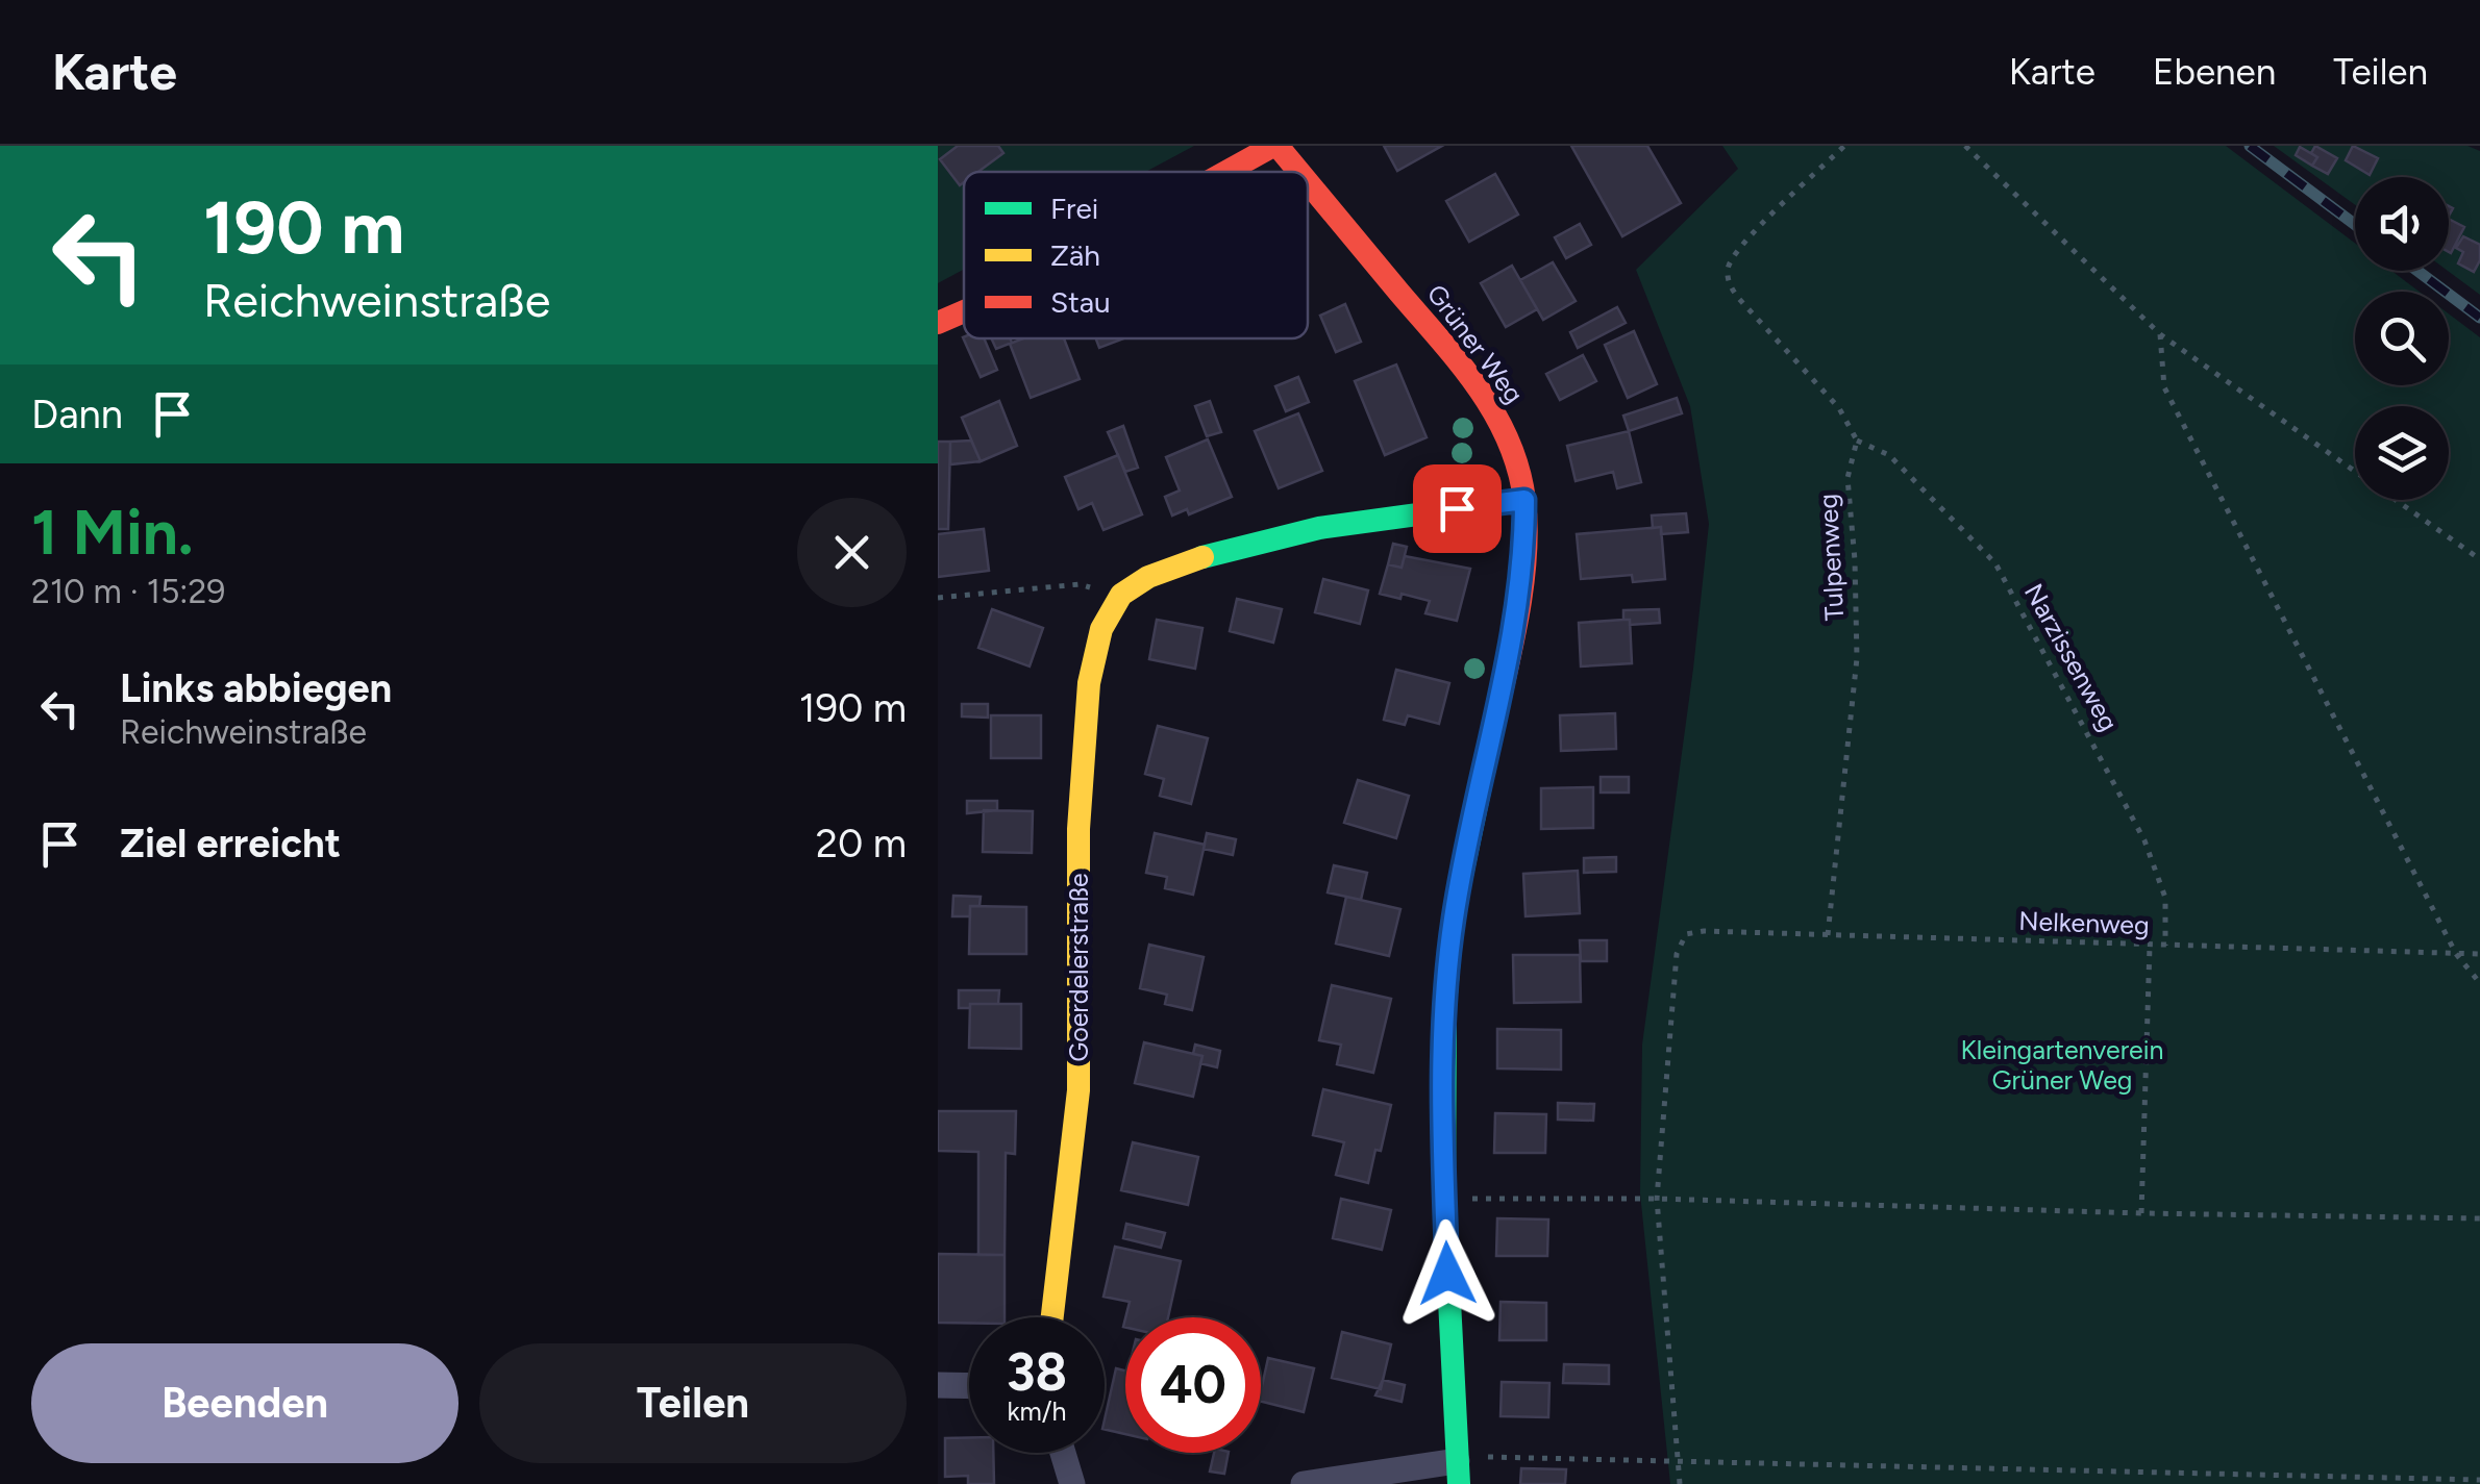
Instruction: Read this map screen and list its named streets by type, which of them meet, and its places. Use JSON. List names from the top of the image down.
{
  "streets": {
    "street": ["Grüner Weg", "Goerdelerstraße"],
    "path": ["Tulpenweg", "Narzissenweg", "Nelkenweg"]
  },
  "crossings": [
    ["Grüner Weg", "Goerdelerstraße"],
    ["Tulpenweg", "Narzissenweg"],
    ["Tulpenweg", "Nelkenweg"],
    ["Narzissenweg", "Nelkenweg"]
  ],
  "parks": ["Kleingartenverein Grüner Weg"],
  "legend": ["Frei", "Zäh", "Stau"],
  "page": {
    "header": "Karte",
    "nav": ["Karte", "Ebenen", "Teilen"],
    "turn": ["190 m", "Reichweinstraße"],
    "then": "Dann",
    "heading": ["1 Min.", "210 m · 15:29"],
    "list": [
      {
        "name": "Links abbiegen",
        "note": "Reichweinstraße",
        "value": "190 m"
      },
      {
        "name": "Ziel erreicht",
        "value": "20 m"
      }
    ],
    "speed": "38 km/h",
    "limit": "40",
    "buttons": ["Beenden", "Teilen"]
  }
}
